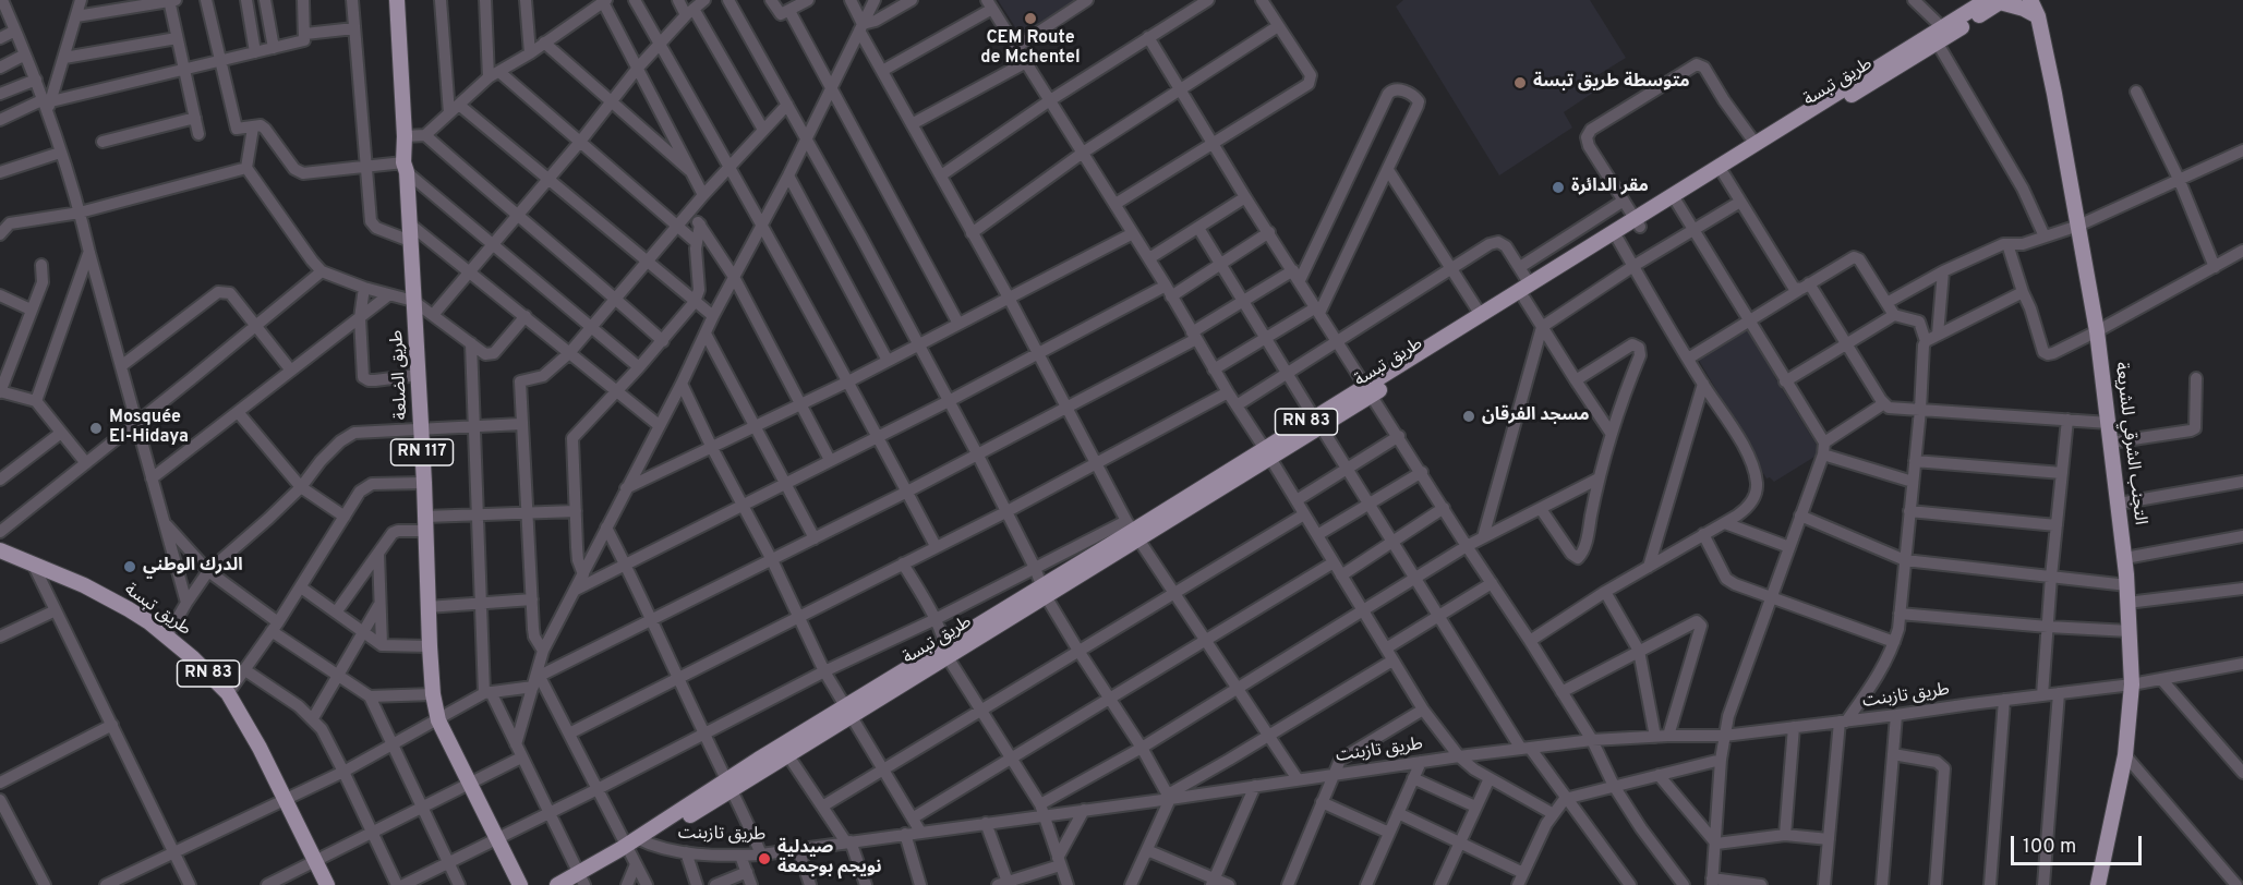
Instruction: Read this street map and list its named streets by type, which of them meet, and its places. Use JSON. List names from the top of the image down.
{
  "streets": {
    "main road": [
      "طريق تبسة",
      "طريق الضلعة",
      "RN 83",
      "التجنب الشرقي للشريعة",
      "RN 117"
    ],
    "street": ["طريق تازبنت"]
  },
  "crossings": [
    ["طريق تبسة", "طريق تازبنت"],
    ["التجنب الشرقي للشريعة", "طريق تازبنت"]
  ],
  "places": [
    "CEM Route de Mchentel",
    "متوسطة طريق تبسة",
    "مقر الدائرة",
    "مسجد الفرقان",
    "Mosquée El-Hidaya",
    "الدرك الوطني",
    "صيدلية نويجم بوجمعة"
  ],
  "scale_bar": "100 m"
}
